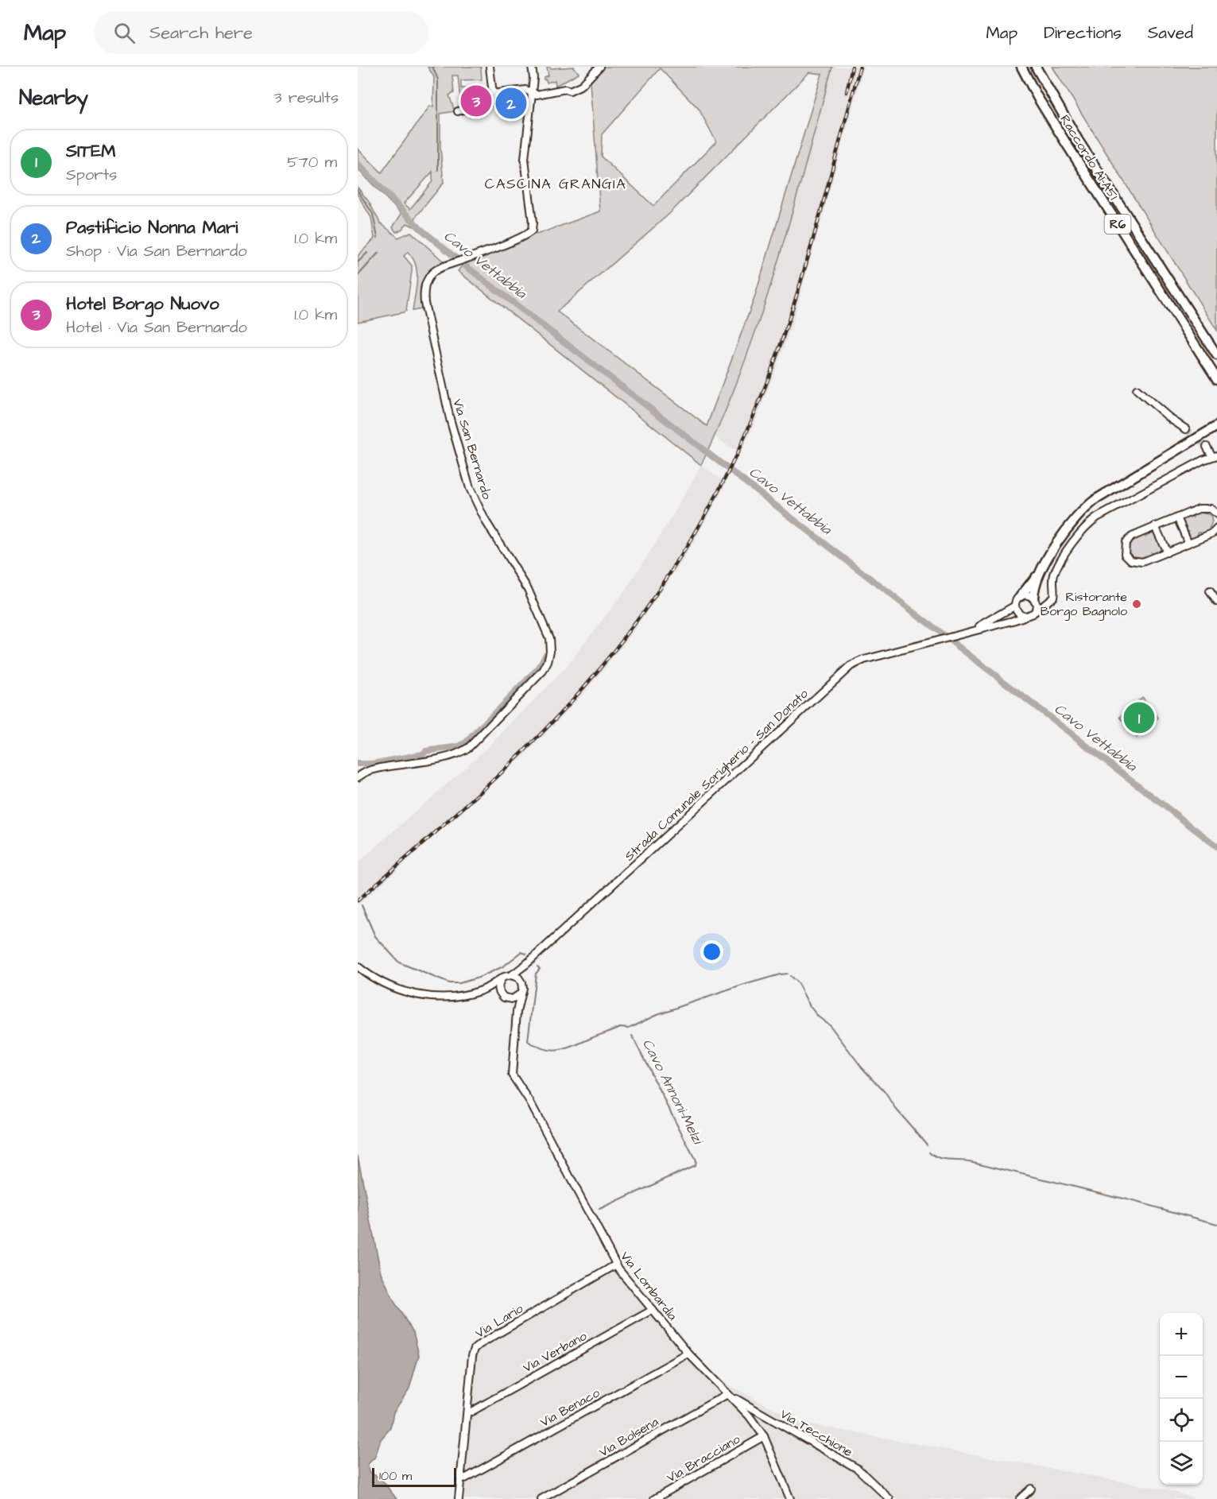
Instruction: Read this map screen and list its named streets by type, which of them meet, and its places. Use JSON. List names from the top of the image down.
{
  "streets": {
    "highway": ["Raccordo A1-A51", "R6"],
    "street": [
      "Via San Bernardo",
      "Strada Comunale Sorigherio - San Donato",
      "Via Lombardia",
      "Via Lario",
      "Via Verbano",
      "Via Benaco",
      "Via Tecchione",
      "Via Bolsena",
      "Via Bracciano"
    ]
  },
  "crossings": [
    ["Strada Comunale Sorigherio - San Donato", "Via Lombardia"],
    ["Via Lombardia", "Via Lario"],
    ["Via Lombardia", "Via Verbano"],
    ["Via Lombardia", "Via Benaco"],
    ["Via Lombardia", "Via Tecchione"],
    ["Via Lombardia", "Via Bolsena"],
    ["Via Lombardia", "Via Bracciano"],
    ["Via Lario", "Via Verbano"],
    ["Via Lario", "Via Benaco"],
    ["Via Tecchione", "Via Bolsena"]
  ],
  "districts": ["CASCINA GRANGIA"],
  "water": ["Cavo Vettabbia", "Cavo Annoni-Melzi"],
  "places": ["Ristorante Borgo Bagnolo"],
  "scale_bar": "100 m",
  "page": {
    "header": "Map",
    "search": "Search here",
    "nav": ["Map", "Directions", "Saved"],
    "heading": ["Nearby", "3 results"],
    "pins": ["3", "2", "1"],
    "list": [
      {
        "mark": "1",
        "name": "SITEM",
        "note": "Sports",
        "value": "570 m"
      },
      {
        "mark": "2",
        "name": "Pastificio Nonna Mari",
        "note": "Shop · Via San Bernardo",
        "value": "1.0 km"
      },
      {
        "mark": "3",
        "name": "Hotel Borgo Nuovo",
        "note": "Hotel · Via San Bernardo",
        "value": "1.0 km"
      }
    ],
    "map_buttons": ["+", "−"],
    "scale": "100 m"
  }
}
